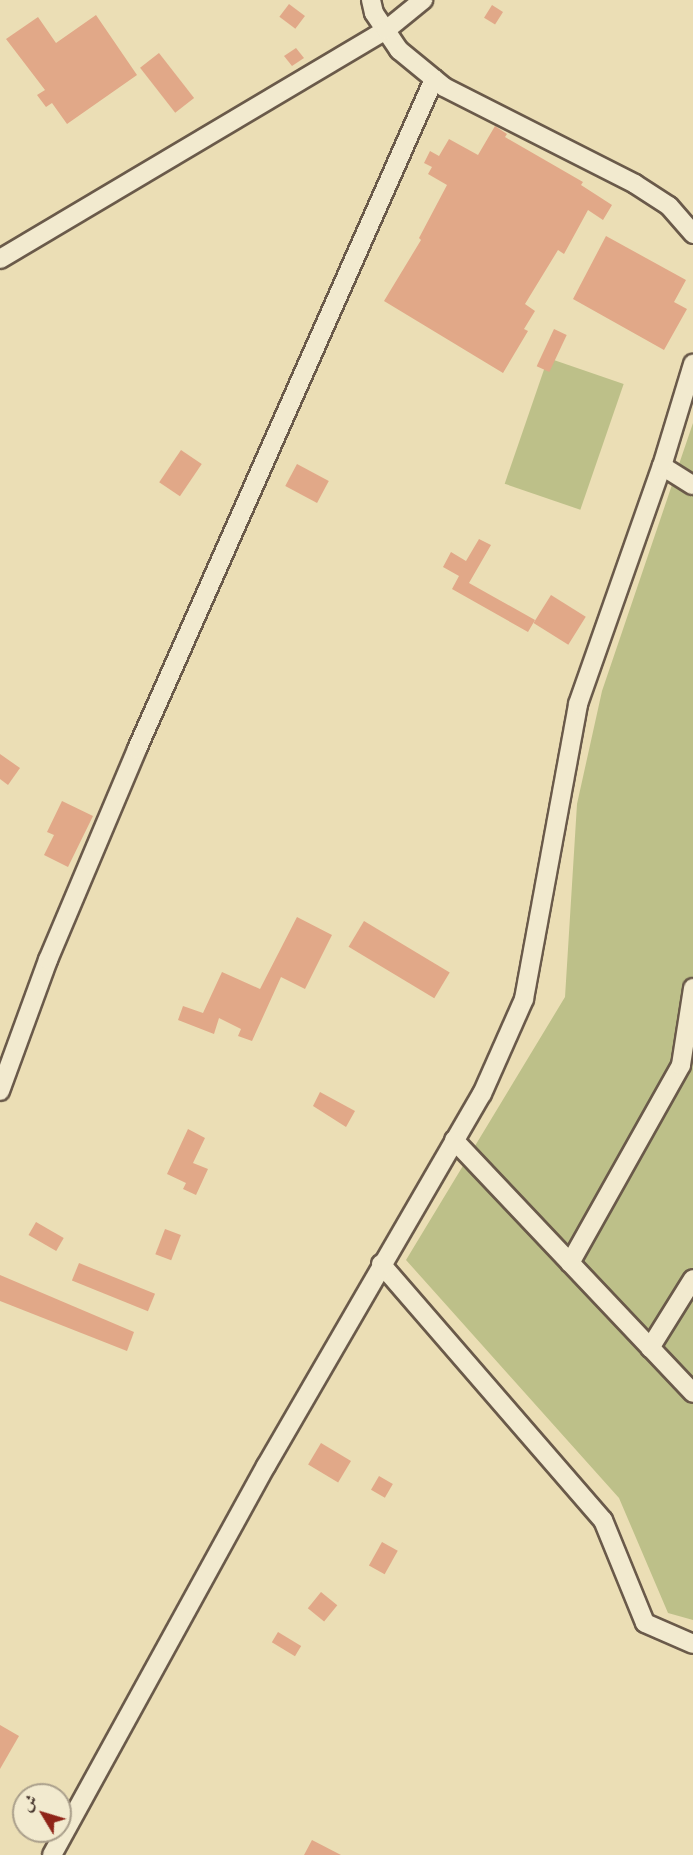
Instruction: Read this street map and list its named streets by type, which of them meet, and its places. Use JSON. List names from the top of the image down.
{
  "north": "top left"
}
